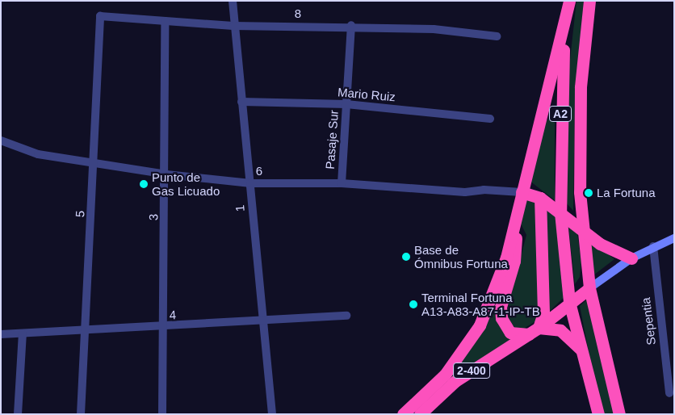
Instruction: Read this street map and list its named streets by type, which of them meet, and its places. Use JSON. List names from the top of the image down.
{
  "streets": {
    "highway": ["A2", "2-400"],
    "street": [
      "8",
      "Mario Ruiz",
      "Pasaje Sur",
      "6",
      "1",
      "5",
      "3",
      "4",
      "Sepentia"
    ]
  },
  "crossings": [
    ["8", "Pasaje Sur"],
    ["8", "1"],
    ["8", "5"],
    ["8", "3"],
    ["Mario Ruiz", "Pasaje Sur"],
    ["Mario Ruiz", "1"],
    ["A2", "2-400"],
    ["Pasaje Sur", "6"],
    ["6", "1"],
    ["6", "5"],
    ["6", "3"],
    ["6", "2-400"],
    ["1", "4"],
    ["5", "4"],
    ["3", "4"]
  ],
  "places": [
    "Punto de Gas Licuado",
    "La Fortuna",
    "Base de Ómnibus Fortuna",
    "Terminal Fortuna A13-A83-A87-1-IP-TB"
  ]
}
